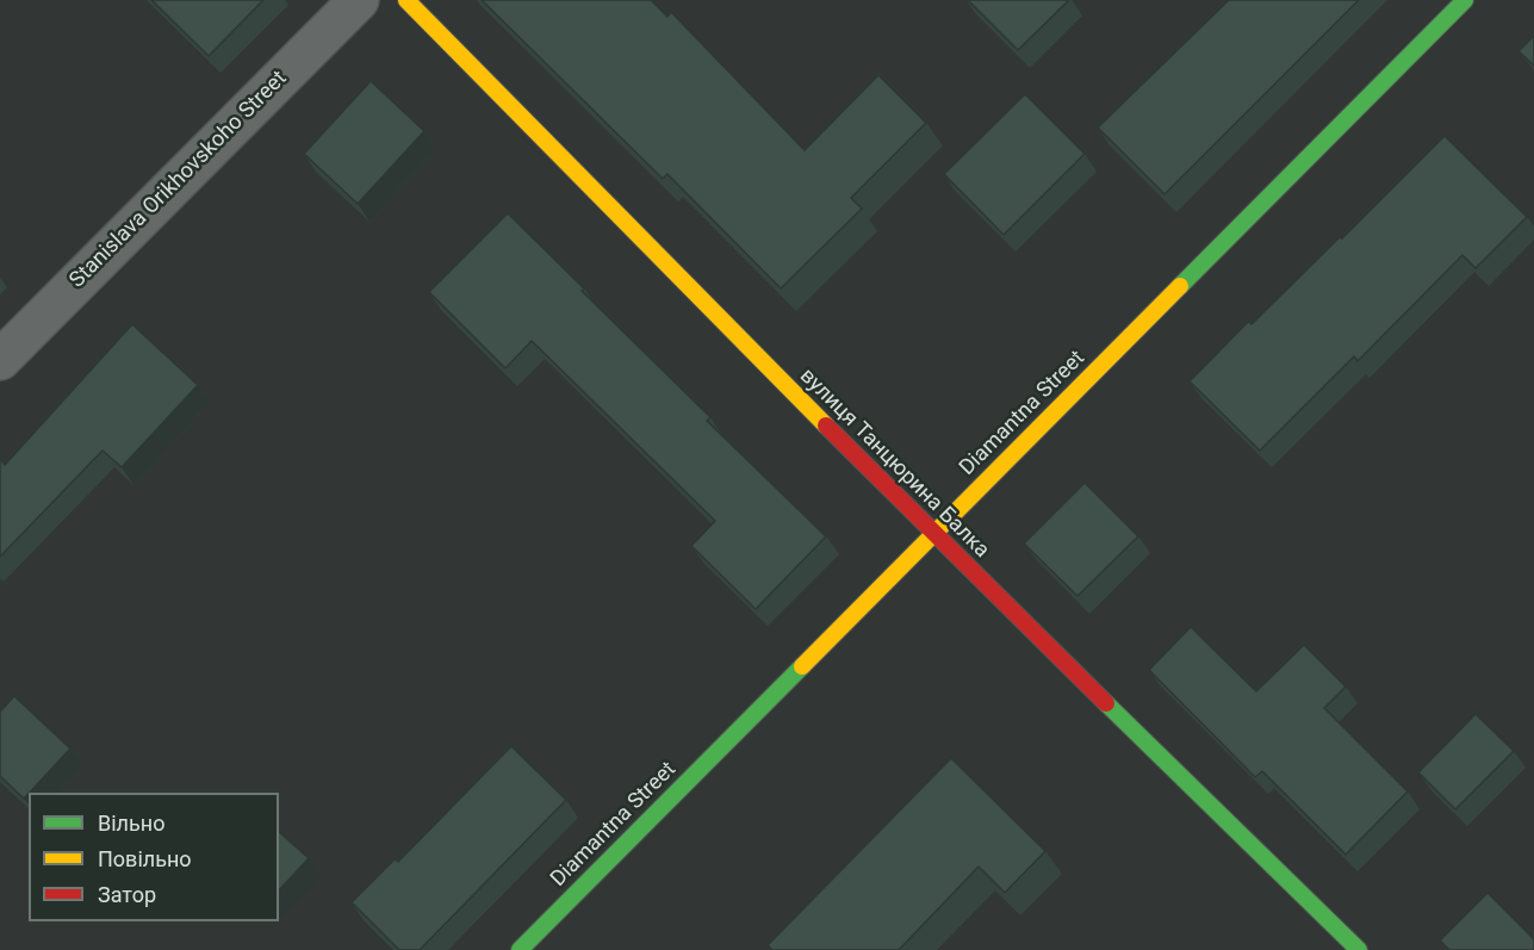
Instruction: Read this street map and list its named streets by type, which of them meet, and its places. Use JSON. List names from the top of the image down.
{
  "streets": {
    "street": ["Stanislava Orikhovskoho Street", "Diamantna Street", "вулиця Танцюрина Балка"]
  },
  "crossings": [
    ["Diamantna Street", "вулиця Танцюрина Балка"]
  ],
  "legend": ["Вільно", "Повільно", "Затор"]
}
